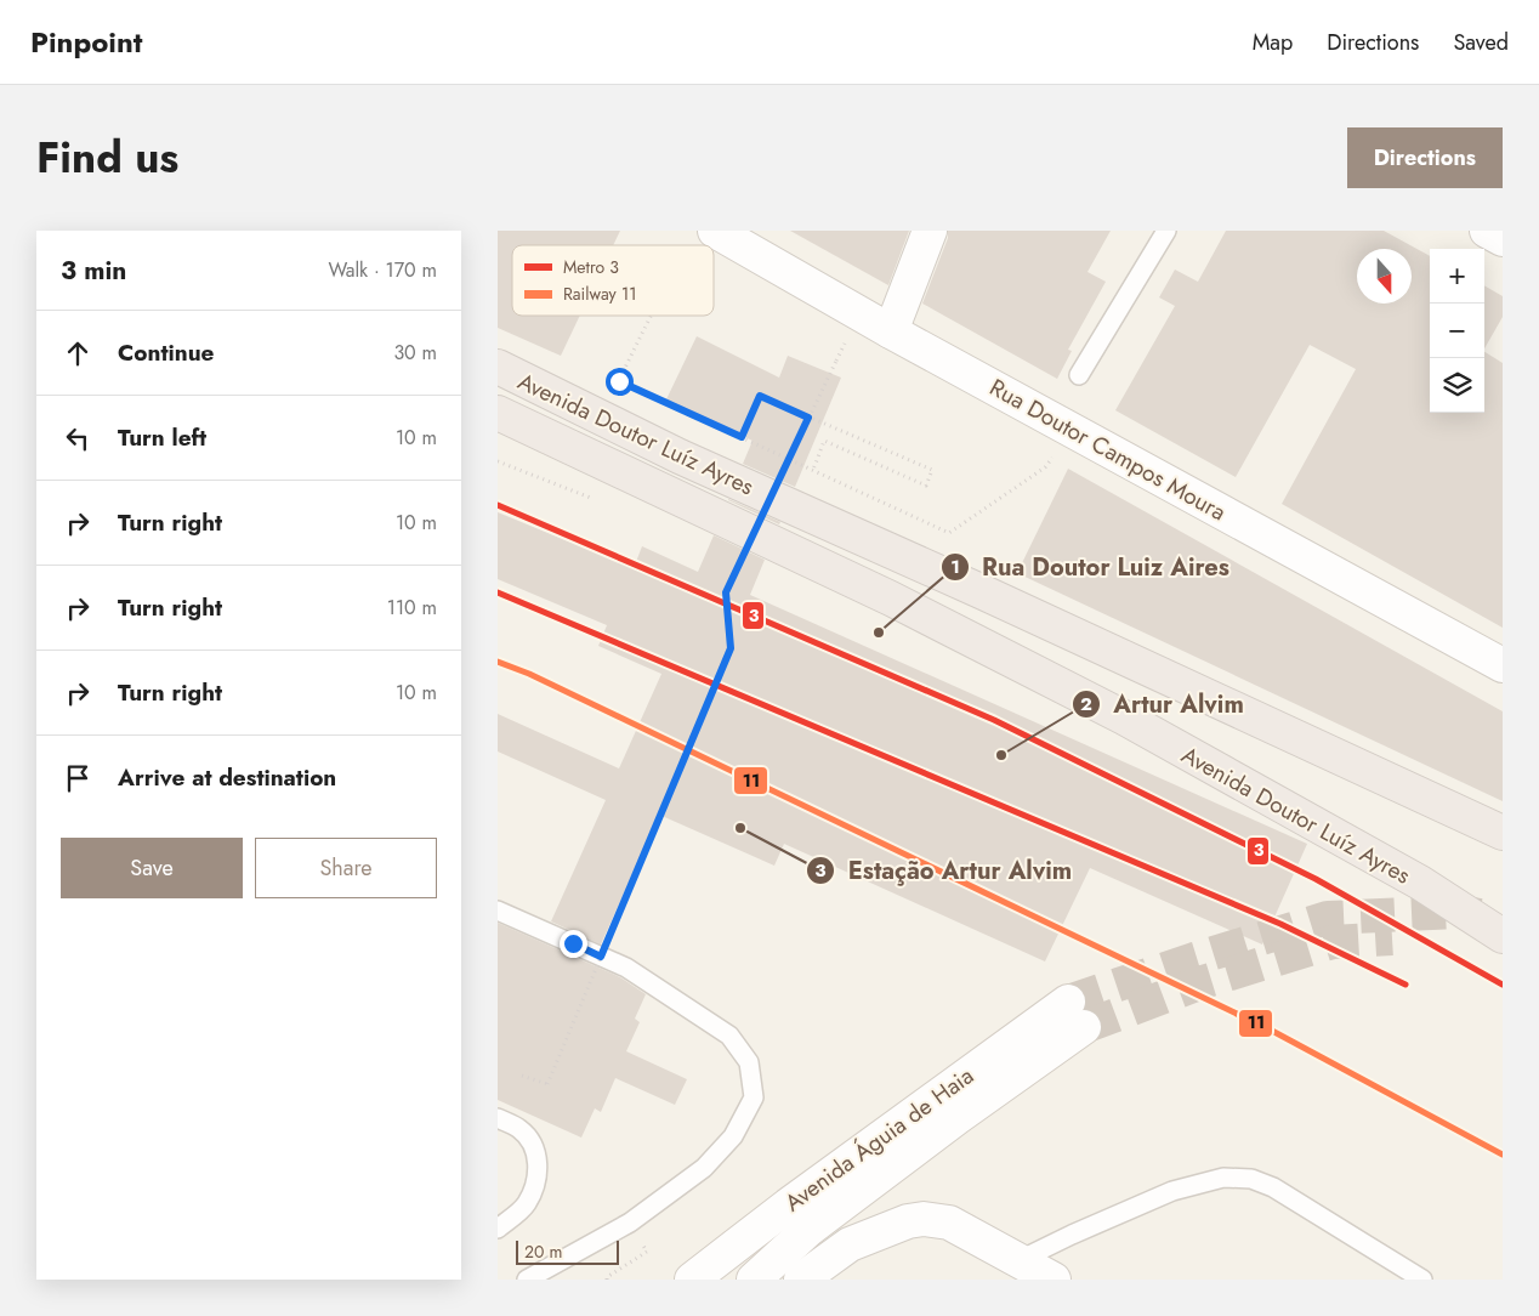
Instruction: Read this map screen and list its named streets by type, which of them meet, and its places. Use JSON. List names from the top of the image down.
{
  "streets": {
    "highway": ["Avenida Doutor Luíz Ayres"],
    "street": ["Rua Doutor Campos Moura", "Avenida Águia de Haia"]
  },
  "places": ["Rua Doutor Luiz Aires", "Artur Alvim", "Estação Artur Alvim"],
  "lines": ["metro line 3", "rail line 11"],
  "legend": ["Metro 3", "Railway 11"],
  "scale_bar": "20 m",
  "north": "bottom",
  "page": {
    "header": "Pinpoint",
    "nav": ["Map", "Directions", "Saved"],
    "title": "Find us",
    "buttons": [
      "Directions",
      ["Save", "Share"]
    ],
    "heading": ["3 min", "Walk · 170 m"],
    "map_buttons": ["+", "−"],
    "list": [
      ["Continue", "30 m"],
      ["Turn left", "10 m"],
      ["Turn right", "10 m"],
      ["Turn right", "110 m"],
      ["Turn right", "10 m"],
      "Arrive at destination"
    ],
    "scale": "20 m"
  }
}
